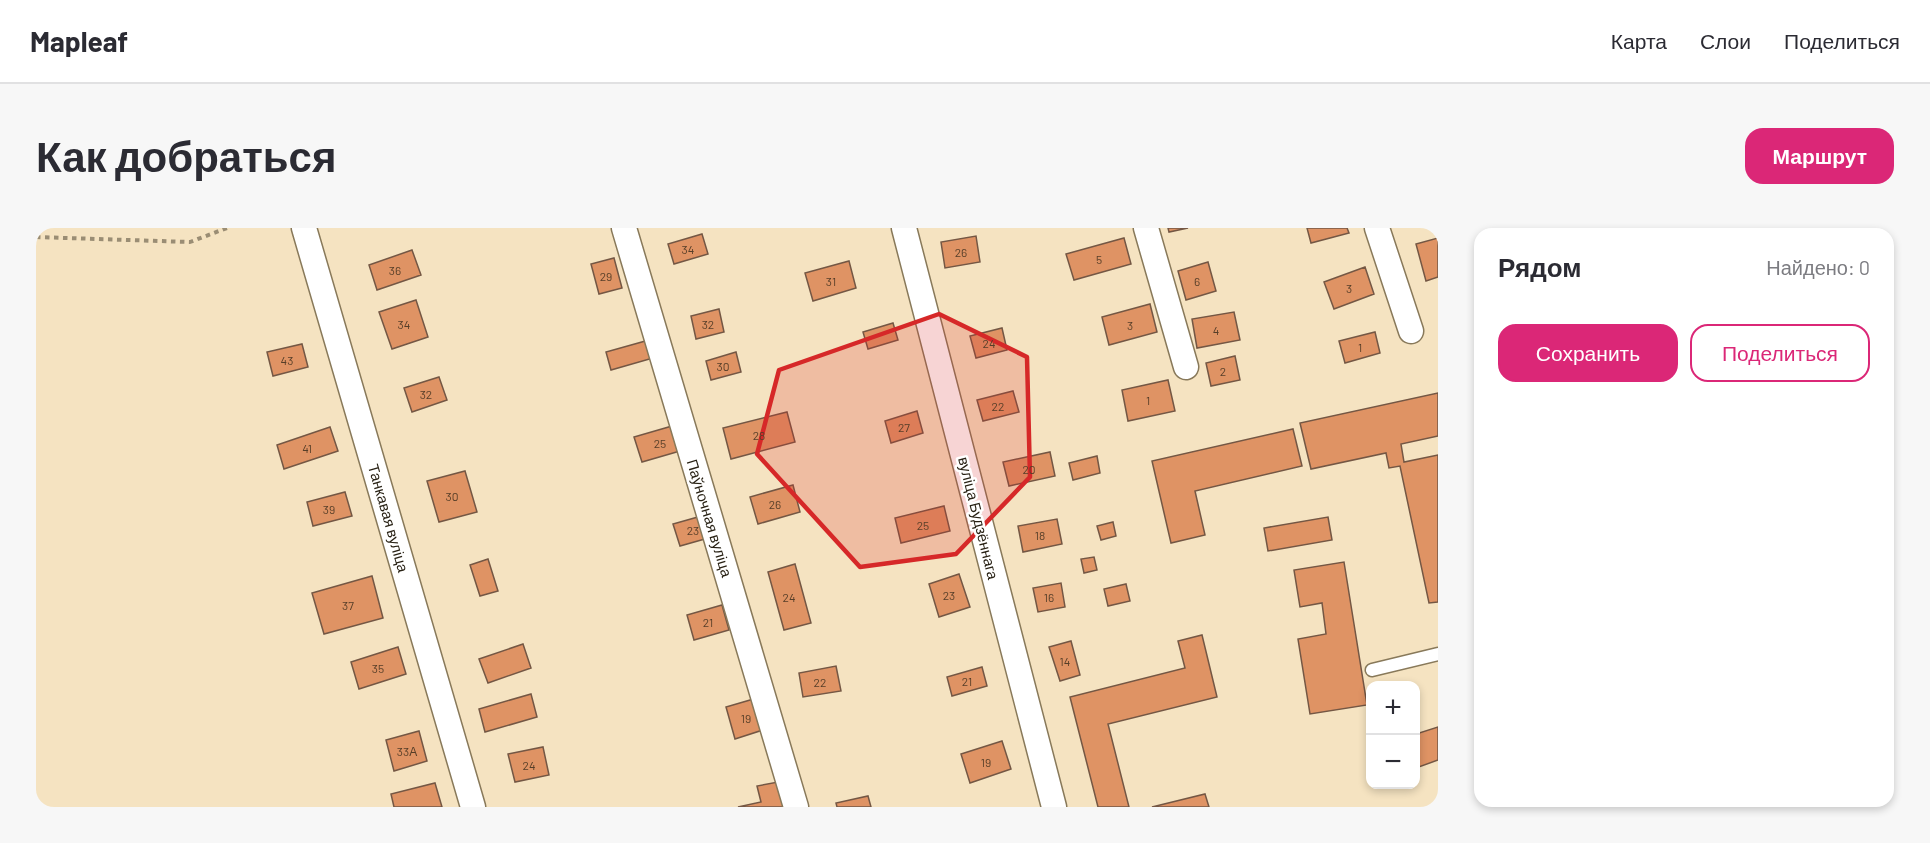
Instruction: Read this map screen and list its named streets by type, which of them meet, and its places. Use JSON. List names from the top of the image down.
{
  "streets": {
    "street": ["Танкавая вуліца", "Паўночная вуліца", "вуліца Будзённага"]
  },
  "house_numbers": [
    "34",
    "26",
    "5",
    "36",
    "29",
    "31",
    "6",
    "3",
    "34",
    "32",
    "3",
    "4",
    "24",
    "1",
    "43",
    "30",
    "2",
    "32",
    "1",
    "22",
    "27",
    "28",
    "25",
    "41",
    "20",
    "30",
    "26",
    "39",
    "25",
    "23",
    "18",
    "23",
    "24",
    "16",
    "37",
    "21",
    "14",
    "35",
    "21",
    "22",
    "19",
    "33А",
    "19",
    "24"
  ],
  "page": {
    "header": "Mapleaf",
    "nav": ["Карта", "Слои", "Поделиться"],
    "buttons": [
      "Маршрут",
      ["Сохранить", "Поделиться"]
    ],
    "title": "Как добраться",
    "heading": ["Рядом", "Найдено: 0"],
    "map_buttons": ["+", "−"]
  }
}
